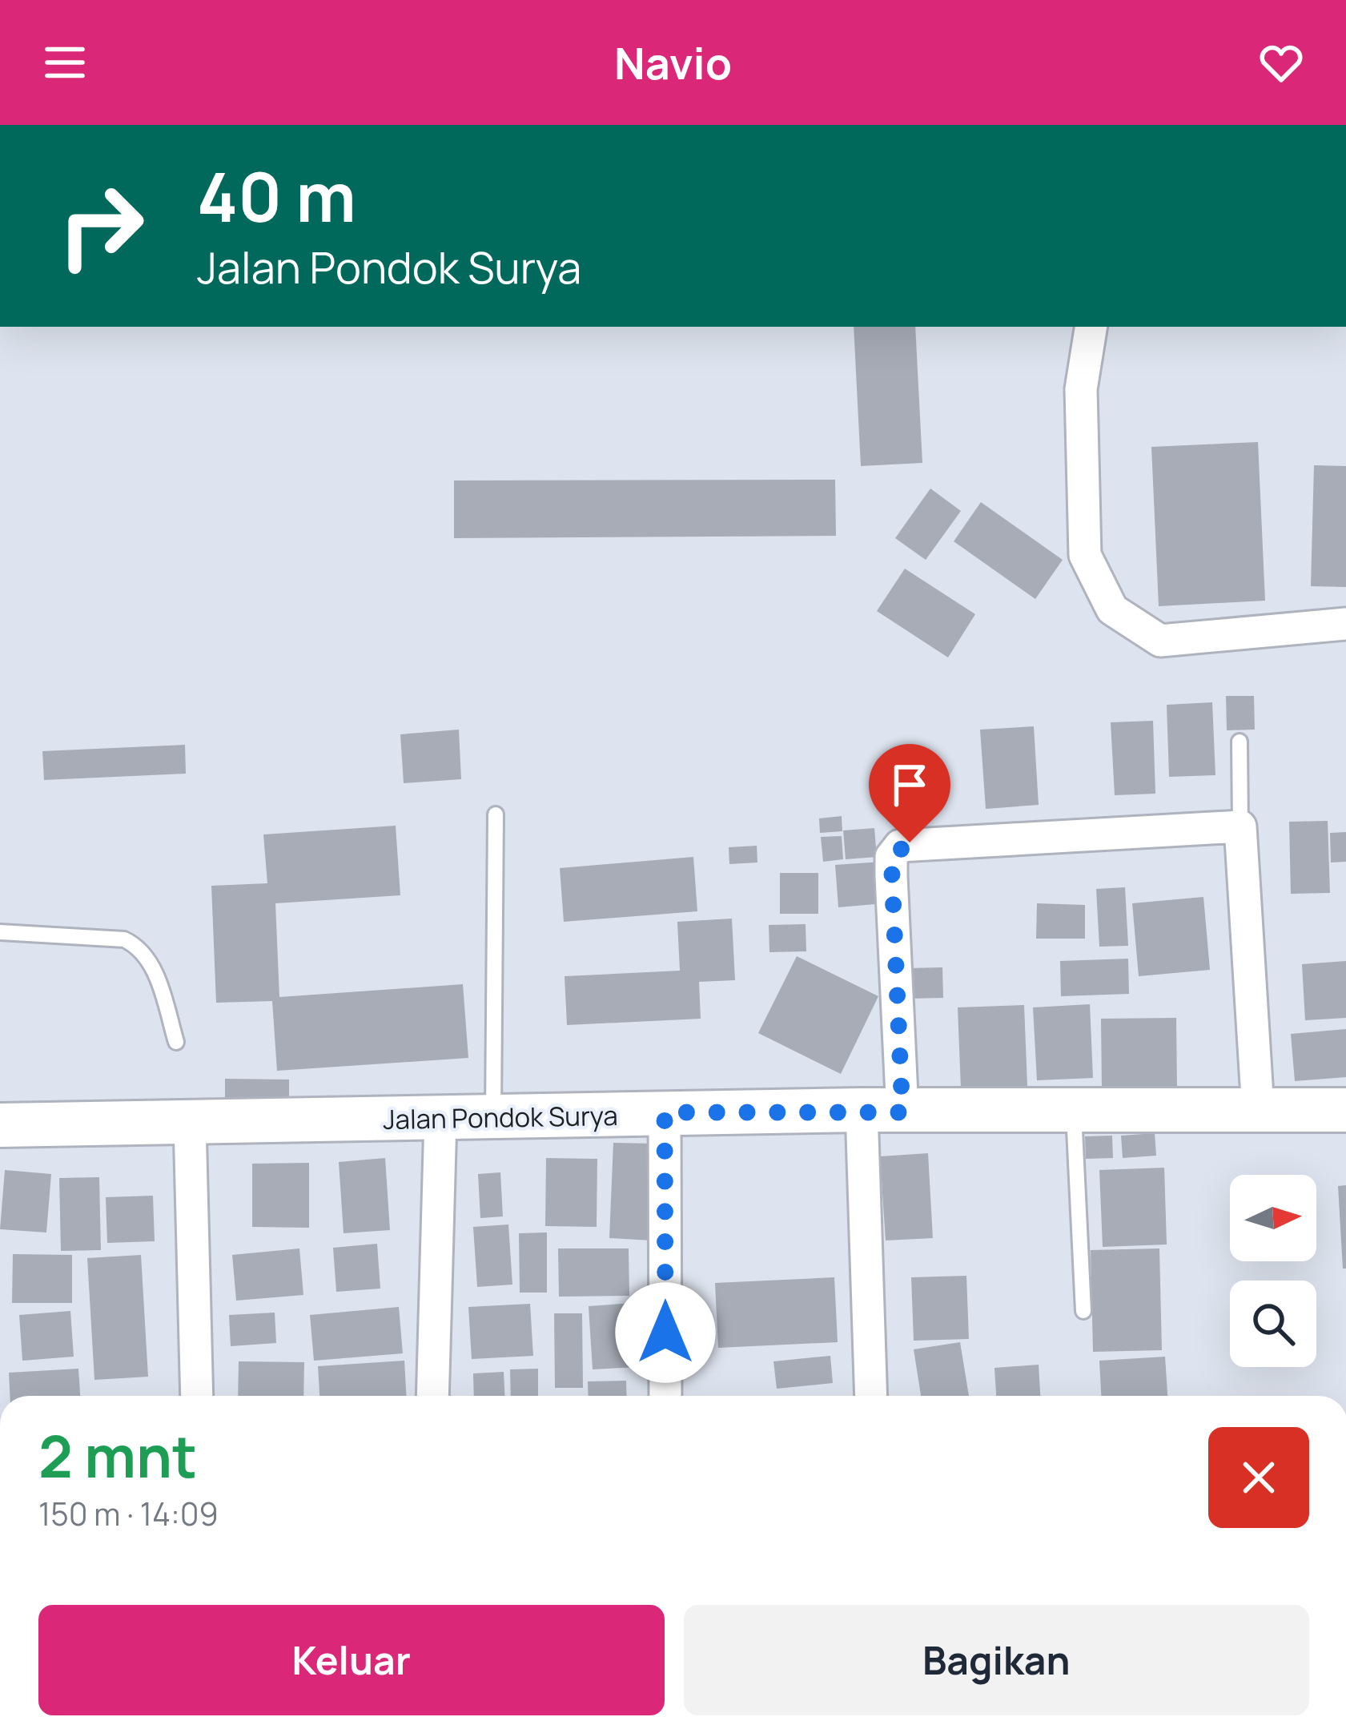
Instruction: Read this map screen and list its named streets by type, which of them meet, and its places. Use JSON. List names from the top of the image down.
{
  "streets": {
    "street": ["Jalan Pondok Surya"]
  },
  "north": "right",
  "page": {
    "header": "Navio",
    "turn": ["40 m", "Jalan Pondok Surya"],
    "heading": ["2 mnt", "150 m · 14:09"],
    "buttons": ["Keluar", "Bagikan"]
  }
}
